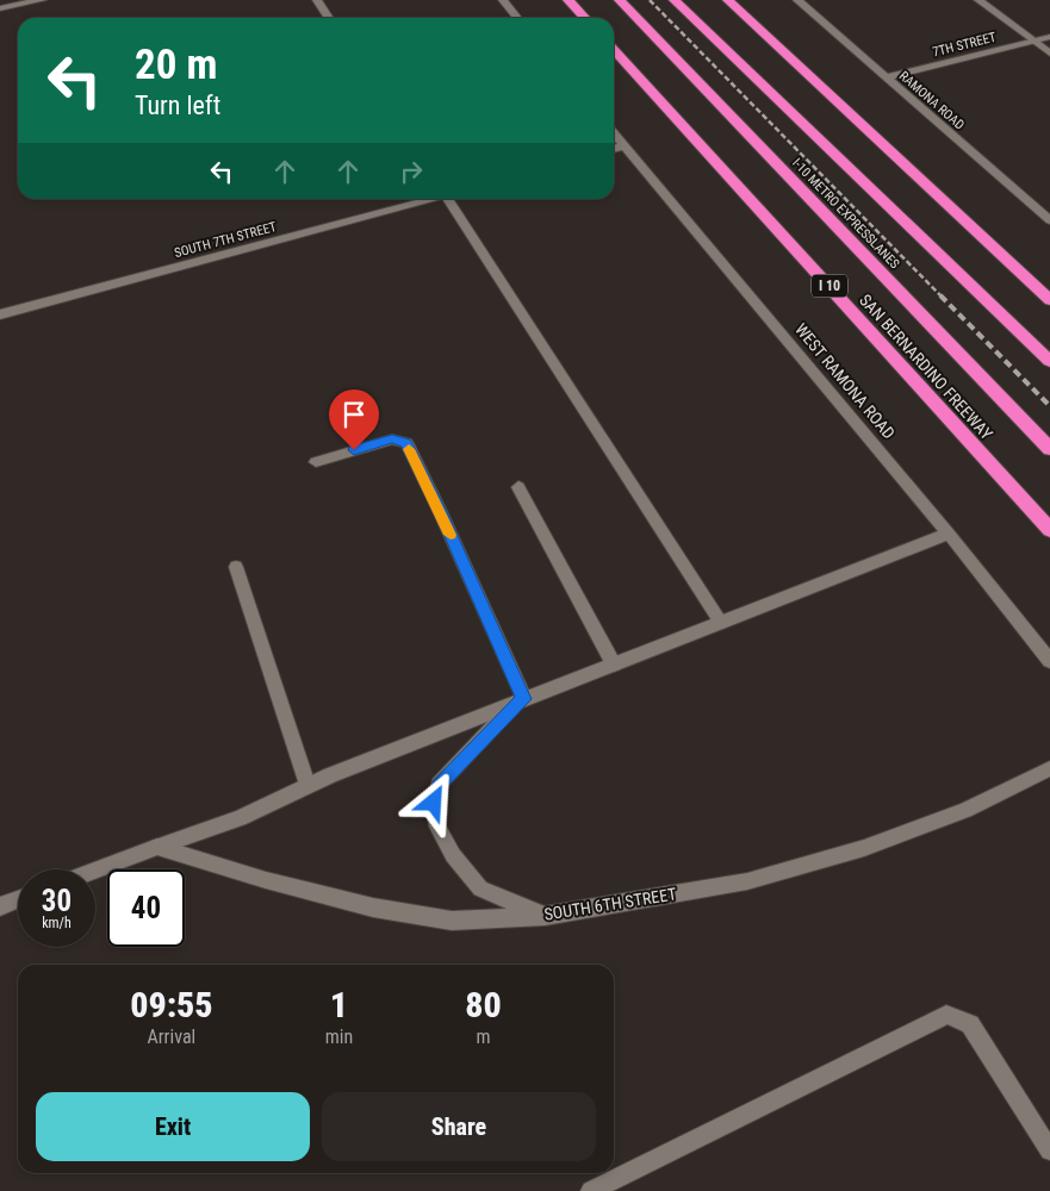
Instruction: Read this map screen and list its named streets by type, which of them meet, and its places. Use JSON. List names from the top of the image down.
{
  "streets": {
    "highway": ["I-10 METRO EXPRESSLANES", "I 10", "SAN BERNARDINO FREEWAY"],
    "street": [
      "7TH STREET",
      "RAMONA ROAD",
      "SOUTH 7TH STREET",
      "WEST RAMONA ROAD",
      "SOUTH 6TH STREET"
    ]
  },
  "crossings": [
    ["7TH STREET", "RAMONA ROAD"]
  ],
  "page": {
    "turn": ["20 m", "Turn left"],
    "speed": "30 km/h",
    "limit": "40",
    "eta": [
      "09:55",
      "Arrival",
      "1",
      "min",
      "80",
      "m"
    ],
    "buttons": ["Exit", "Share"]
  }
}
